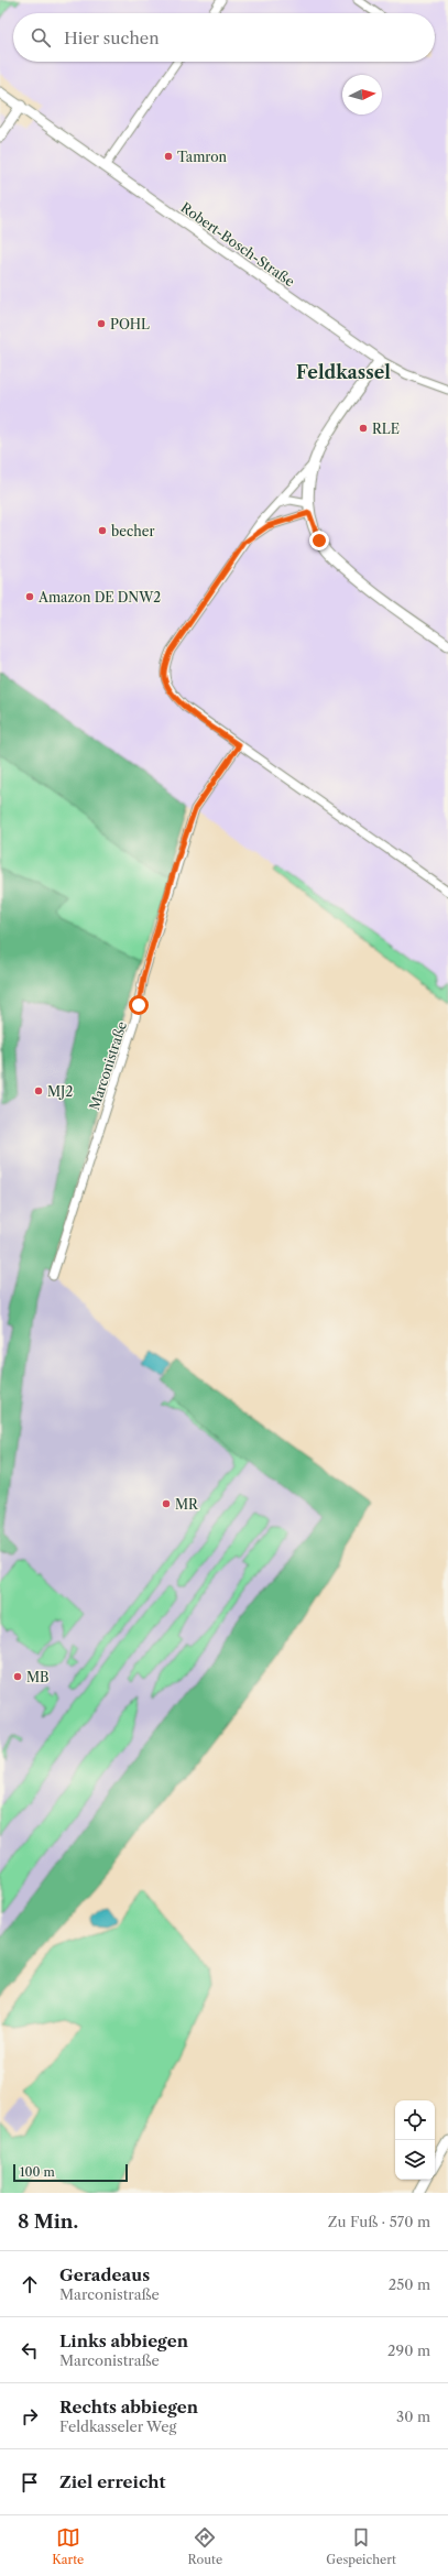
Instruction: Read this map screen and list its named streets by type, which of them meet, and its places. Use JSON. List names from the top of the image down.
{
  "streets": {
    "street": ["Robert-Bosch-Straße", "Marconistraße"]
  },
  "districts": ["Feldkassel"],
  "places": [
    "Tamron",
    "POHL",
    "RLE",
    "becher",
    "Amazon DE DNW2",
    "MJ2",
    "MR",
    "MB"
  ],
  "scale_bar": "100 m",
  "north": "right",
  "page": {
    "search": "Hier suchen",
    "scale": "100 m",
    "heading": ["8 Min.", "Zu Fuß · 570 m"],
    "list": [
      ["Geradeaus", "Marconistraße", "250 m"],
      ["Links abbiegen", "Marconistraße", "290 m"],
      ["Rechts abbiegen", "Feldkasseler Weg", "30 m"],
      "Ziel erreicht"
    ],
    "nav": ["Karte", "Route", "Gespeichert"]
  }
}
